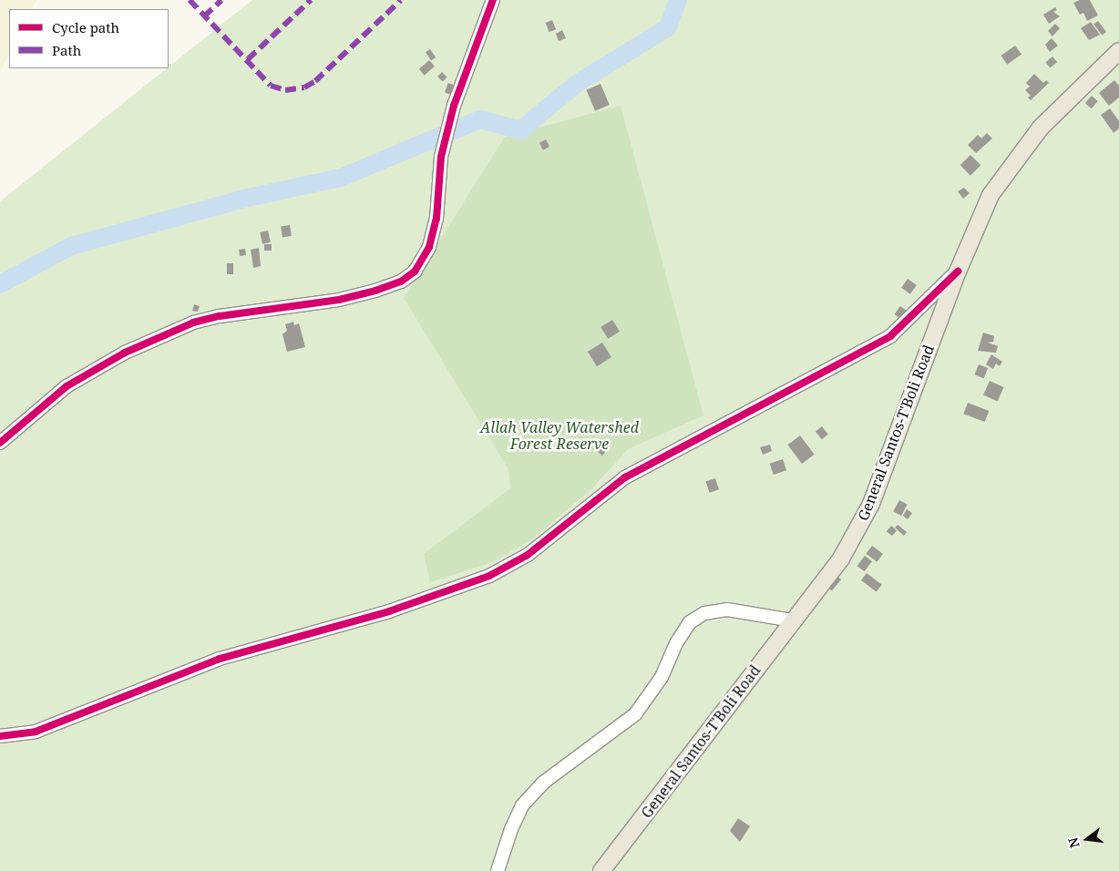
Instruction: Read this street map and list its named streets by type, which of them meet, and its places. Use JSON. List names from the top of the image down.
{
  "streets": {
    "main road": ["General Santos-T'Boli Road"]
  },
  "parks": ["Allah Valley Watershed Forest Reserve"],
  "legend": ["Cycle path", "Path"],
  "north": "left"
}
